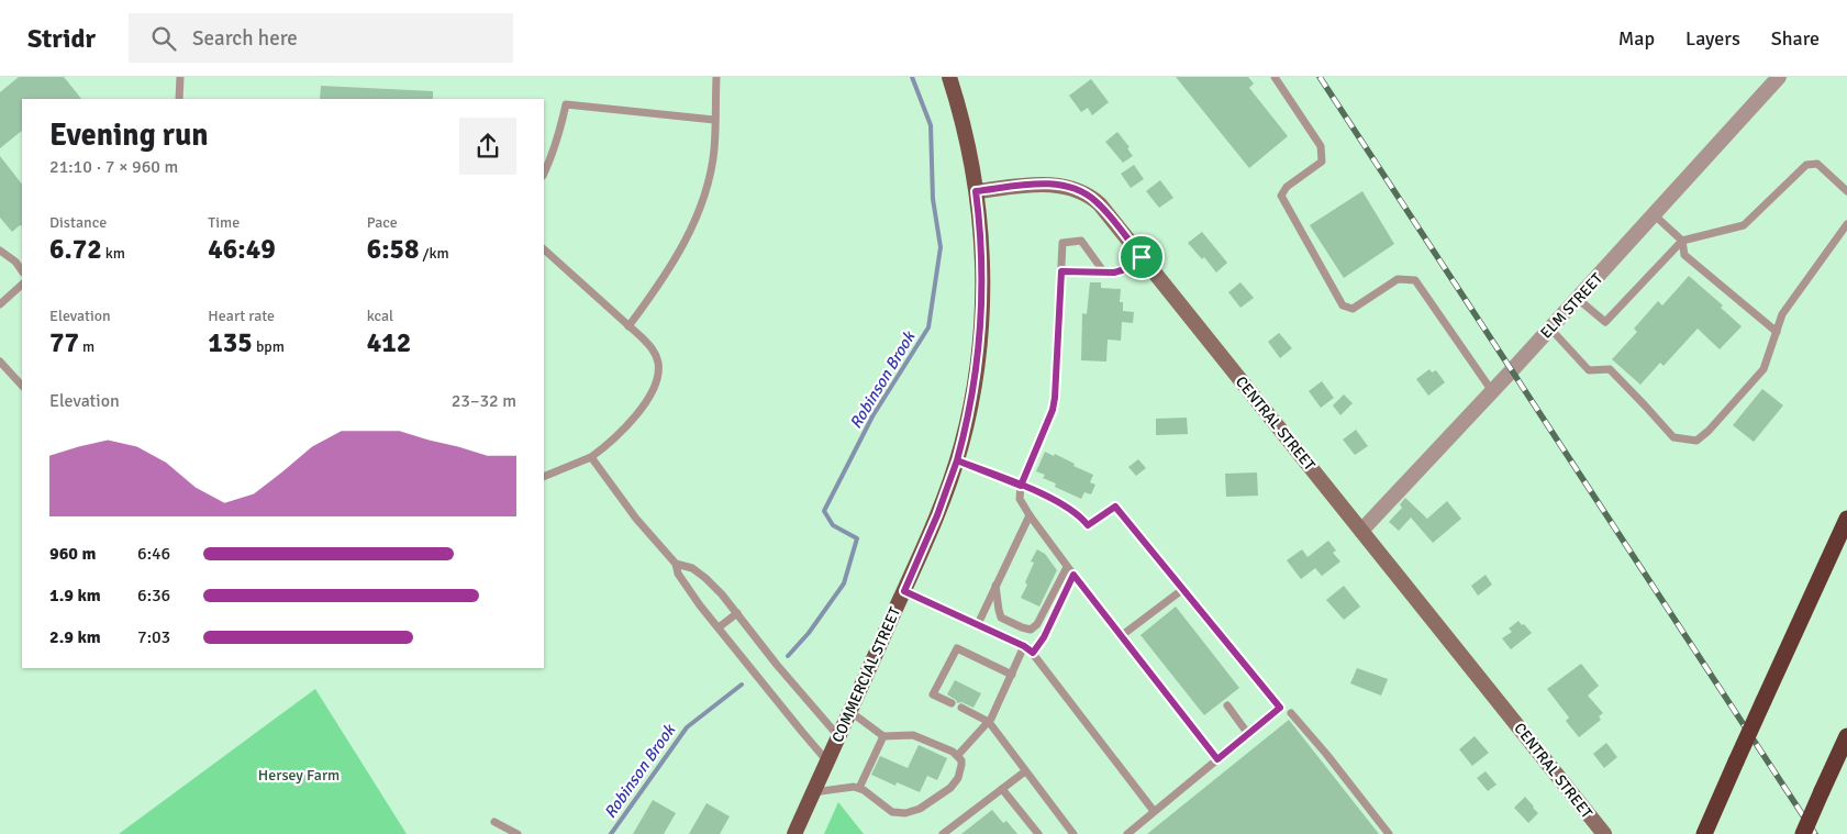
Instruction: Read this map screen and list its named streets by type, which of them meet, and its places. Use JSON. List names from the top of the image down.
{
  "streets": {
    "main road": ["CENTRAL STREET", "COMMERCIAL STREET"],
    "street": ["ELM STREET"]
  },
  "crossings": [
    ["ELM STREET", "CENTRAL STREET"],
    ["CENTRAL STREET", "COMMERCIAL STREET"]
  ],
  "water": ["Robinson Brook"],
  "parks": ["Hersey Farm"],
  "page": {
    "header": "Stridr",
    "search": "Search here",
    "nav": ["Map", "Layers", "Share"],
    "heading": ["Evening run", "21:10 · 7 × 960 m"],
    "stats": [
      ["Distance", "6.72 km"],
      ["Time", "46:49"],
      ["Pace", "6:58 /km"],
      ["Elevation", "77 m"],
      ["Heart rate", "135 bpm"],
      ["kcal", "412"]
    ],
    "chart": ["Elevation", "23–32 m"],
    "list": [
      {
        "name": "960 m",
        "note": "6:46"
      },
      {
        "name": "1.9 km",
        "note": "6:36"
      },
      {
        "name": "2.9 km",
        "note": "7:03"
      }
    ]
  }
}
